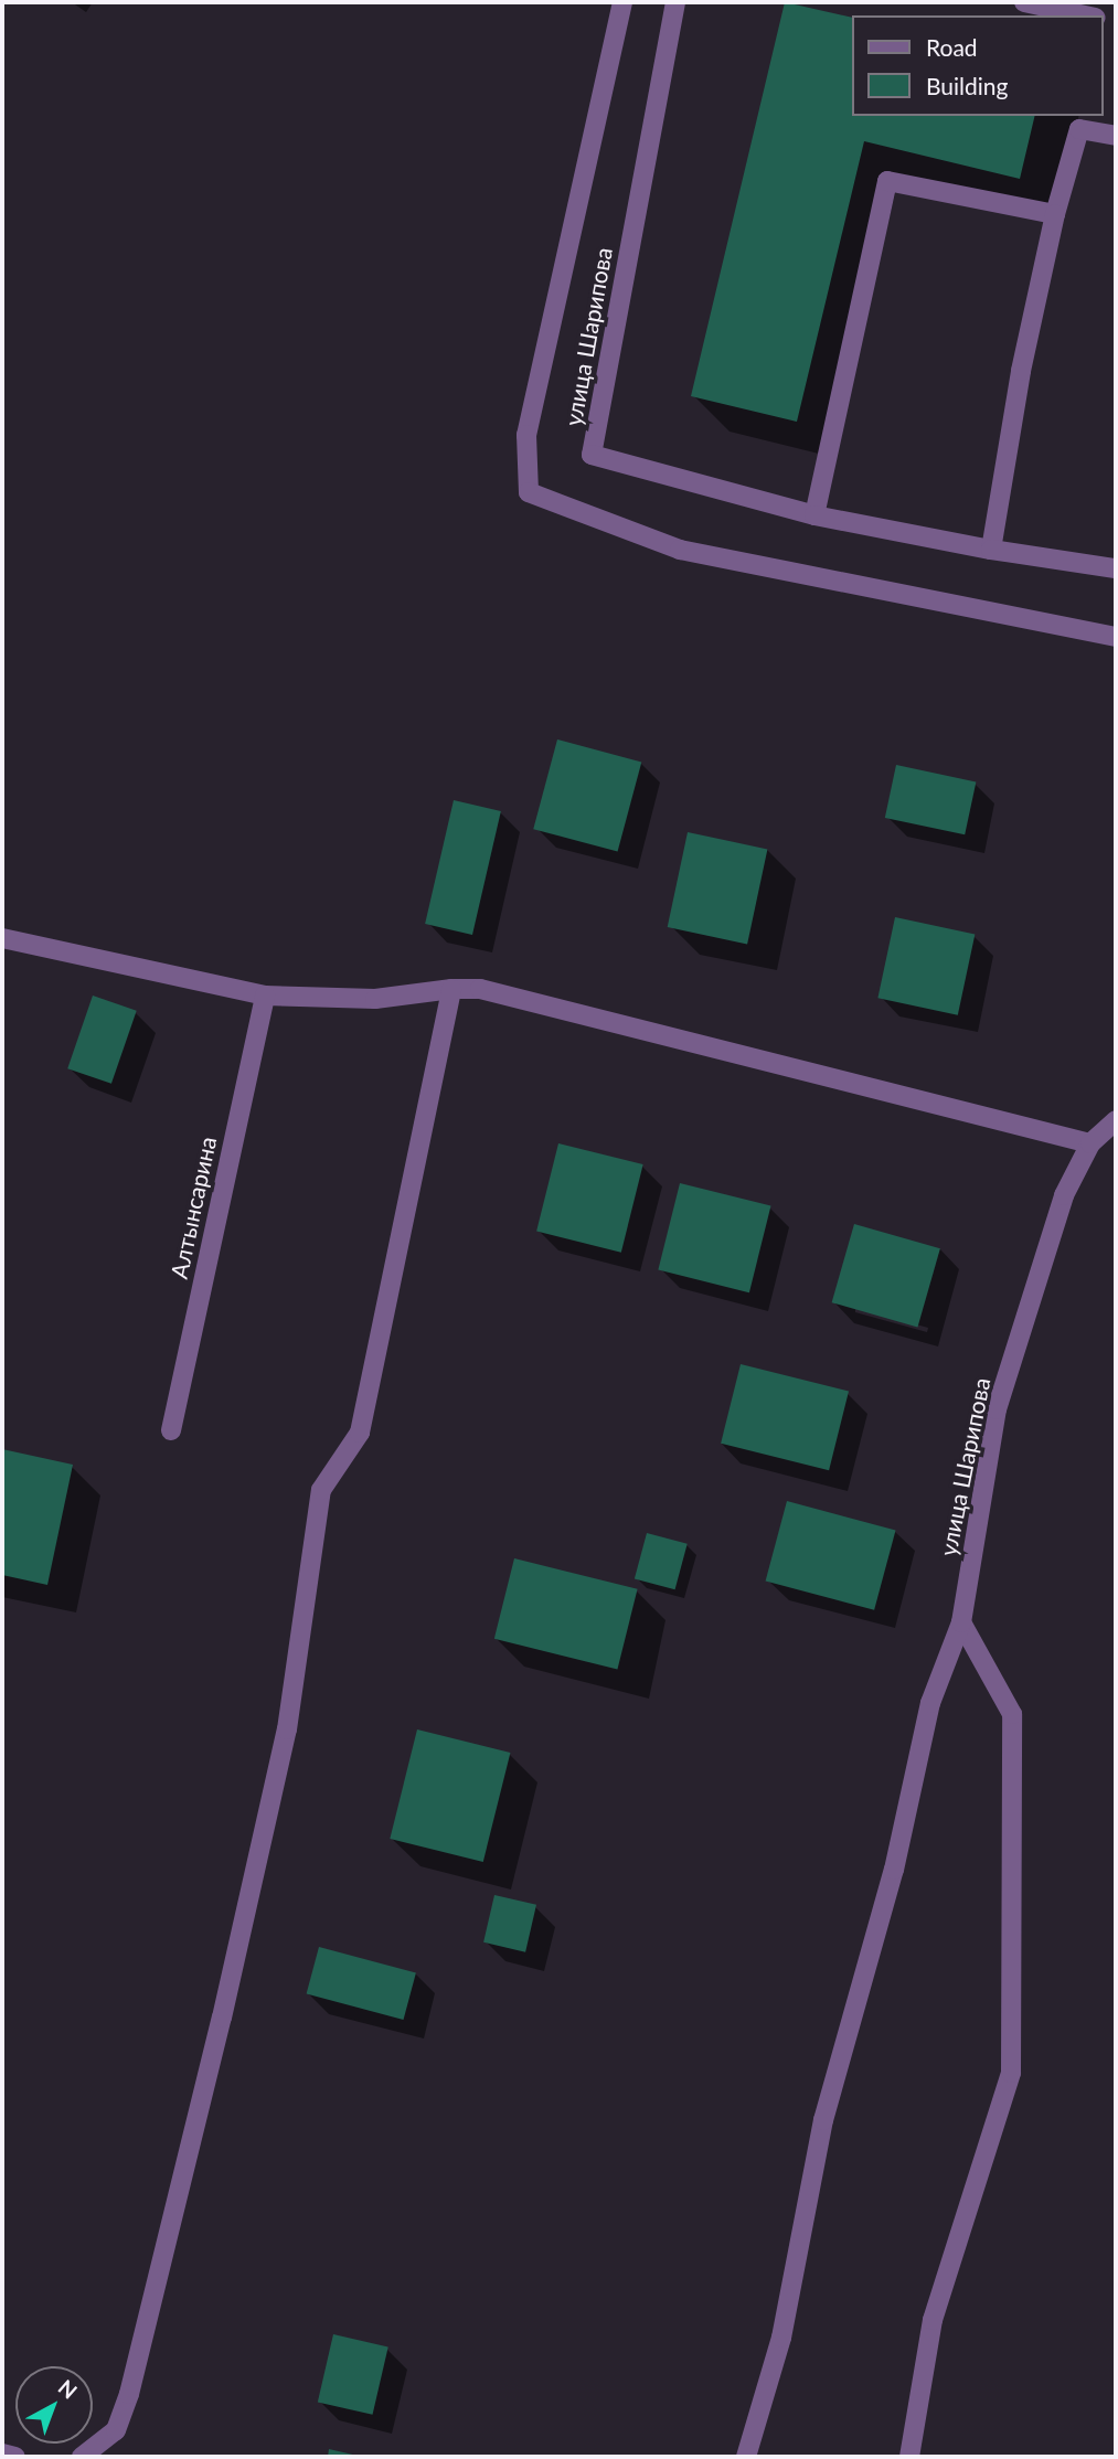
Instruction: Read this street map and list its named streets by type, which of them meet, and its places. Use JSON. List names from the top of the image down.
{
  "streets": {
    "street": ["улица Шарипова", "Алтынсарина"]
  },
  "legend": ["Road", "Building"],
  "north": "top right"
}
